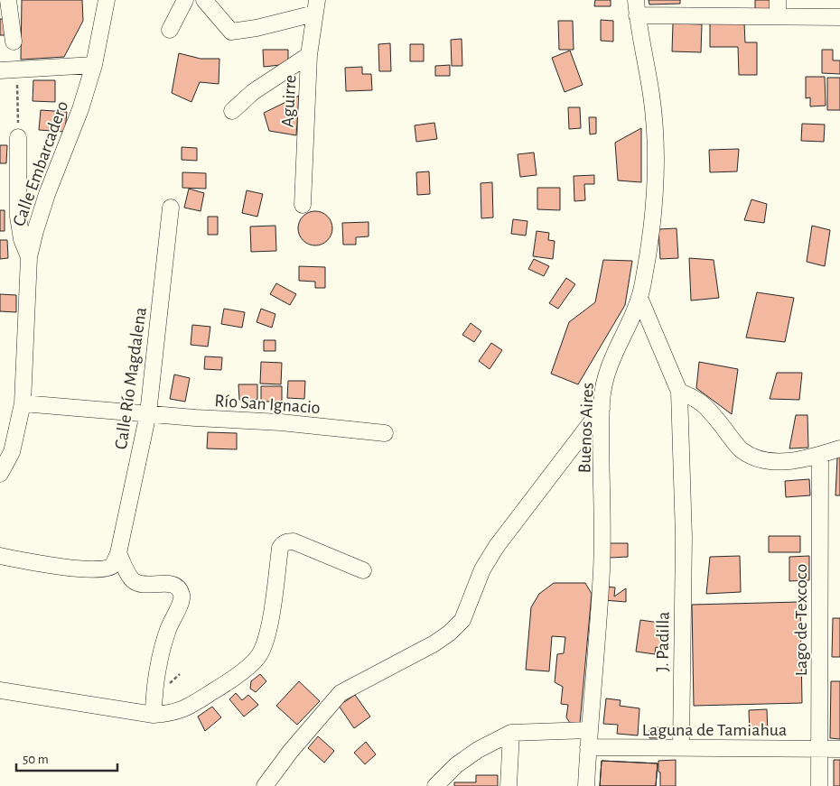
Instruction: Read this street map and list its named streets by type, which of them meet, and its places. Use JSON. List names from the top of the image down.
{
  "streets": {
    "street": [
      "Aguirre",
      "Calle Embarcadero",
      "Calle Río Magdalena",
      "Río San Ignacio",
      "Buenos Aires",
      "Lago de Texcoco",
      "J. Padilla",
      "Laguna de Tamiahua"
    ]
  },
  "crossings": [
    ["Calle Embarcadero", "Río San Ignacio"],
    ["Calle Río Magdalena", "Río San Ignacio"],
    ["Buenos Aires", "Laguna de Tamiahua"],
    ["Lago de Texcoco", "Laguna de Tamiahua"],
    ["J. Padilla", "Laguna de Tamiahua"]
  ],
  "scale_bar": "50 m"
}
